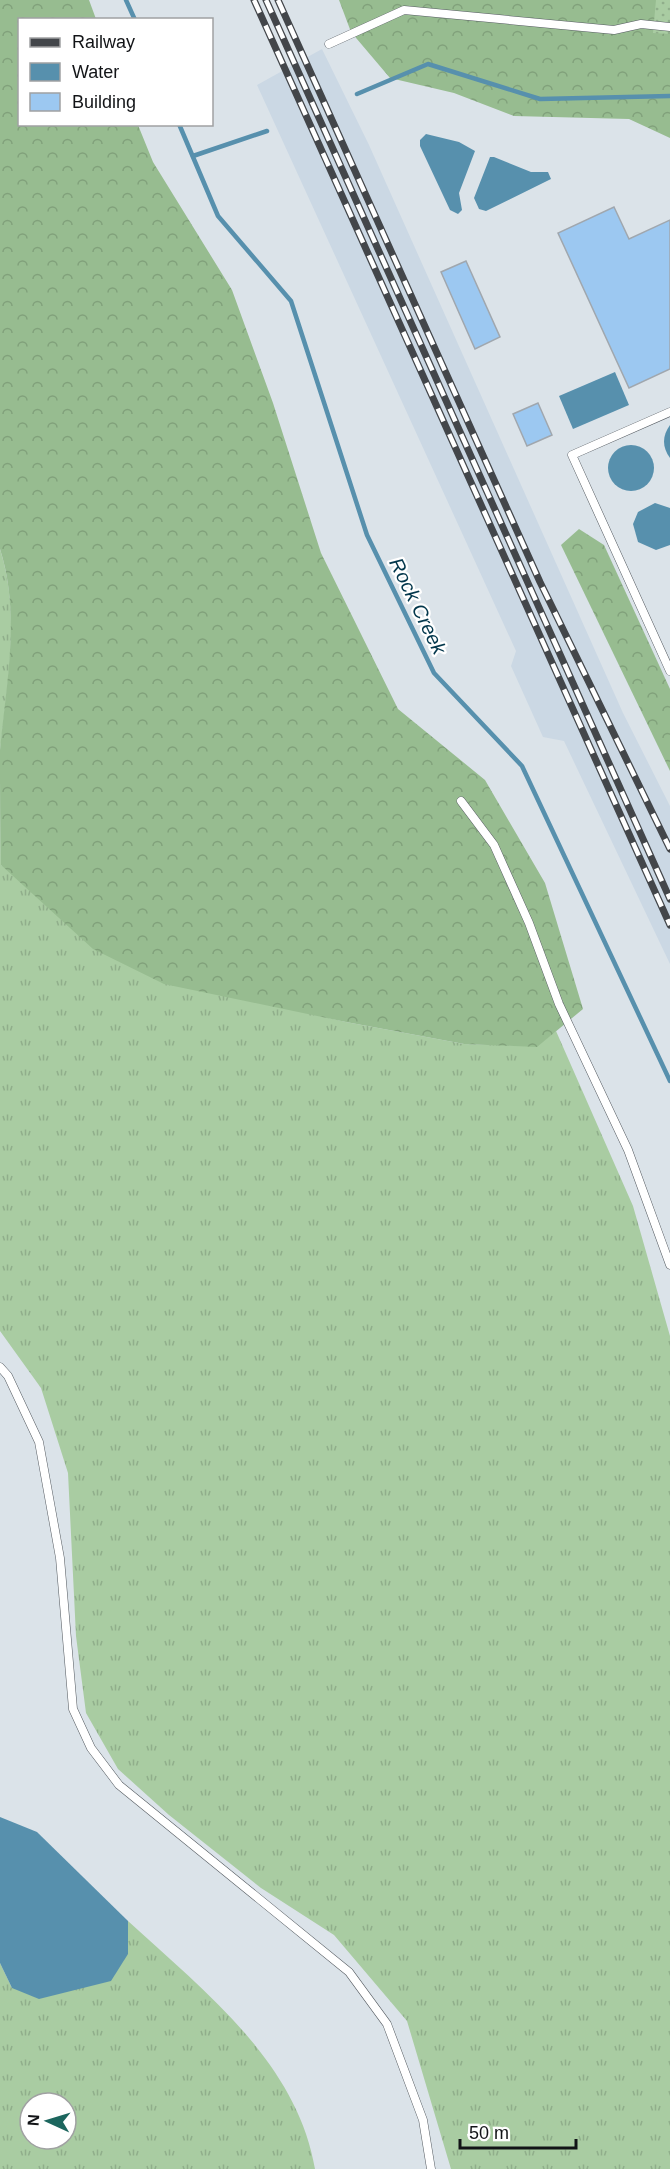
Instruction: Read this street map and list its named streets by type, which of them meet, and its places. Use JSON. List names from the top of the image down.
{
  "water": ["Rock Creek"],
  "legend": ["Railway", "Water", "Building"],
  "scale_bar": "50 m",
  "north": "left"
}
